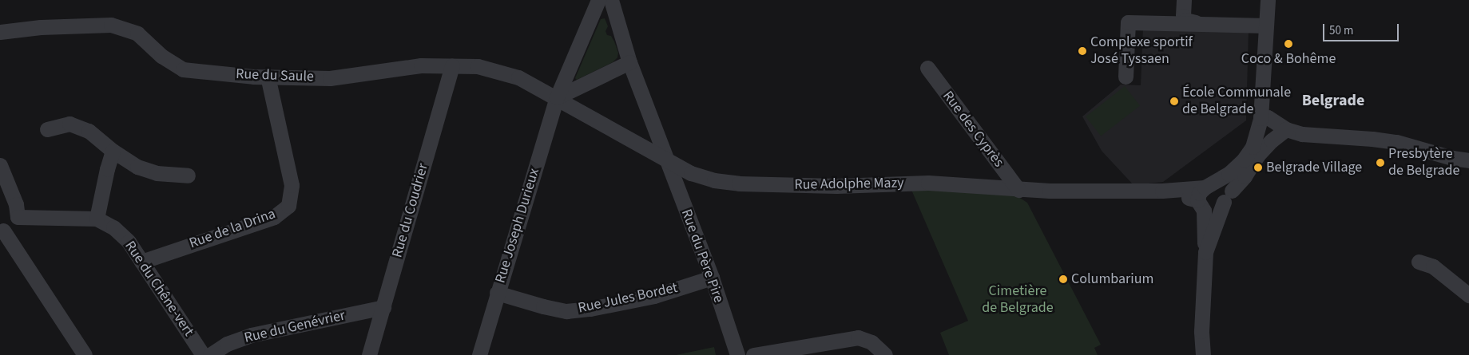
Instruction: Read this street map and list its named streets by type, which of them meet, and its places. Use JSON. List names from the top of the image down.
{
  "streets": {
    "street": [
      "Rue du Saule",
      "Rue des Cyprès",
      "Rue Adolphe Mazy",
      "Rue du Coudrier",
      "Rue Joseph Durieux",
      "Rue de la Drina",
      "Rue du Père Pire",
      "Rue du Chêne-vert",
      "Rue Jules Bordet",
      "Rue du Genévrier"
    ]
  },
  "crossings": [
    ["Rue du Saule", "Rue Adolphe Mazy"],
    ["Rue du Saule", "Rue du Coudrier"],
    ["Rue du Saule", "Rue Joseph Durieux"],
    ["Rue du Saule", "Rue de la Drina"],
    ["Rue des Cyprès", "Rue Adolphe Mazy"],
    ["Rue Adolphe Mazy", "Rue Joseph Durieux"],
    ["Rue Adolphe Mazy", "Rue du Père Pire"],
    ["Rue du Coudrier", "Rue du Genévrier"],
    ["Rue Joseph Durieux", "Rue Jules Bordet"],
    ["Rue de la Drina", "Rue du Chêne-vert"],
    ["Rue du Père Pire", "Rue Jules Bordet"]
  ],
  "districts": ["Belgrade"],
  "parks": ["Cimetière de Belgrade"],
  "places": [
    "Coco & Bohême",
    "Complexe sportif José Tyssaen",
    "École Communale de Belgrade",
    "Presbytère de Belgrade",
    "Belgrade Village",
    "Columbarium"
  ],
  "scale_bar": "50 m"
}
